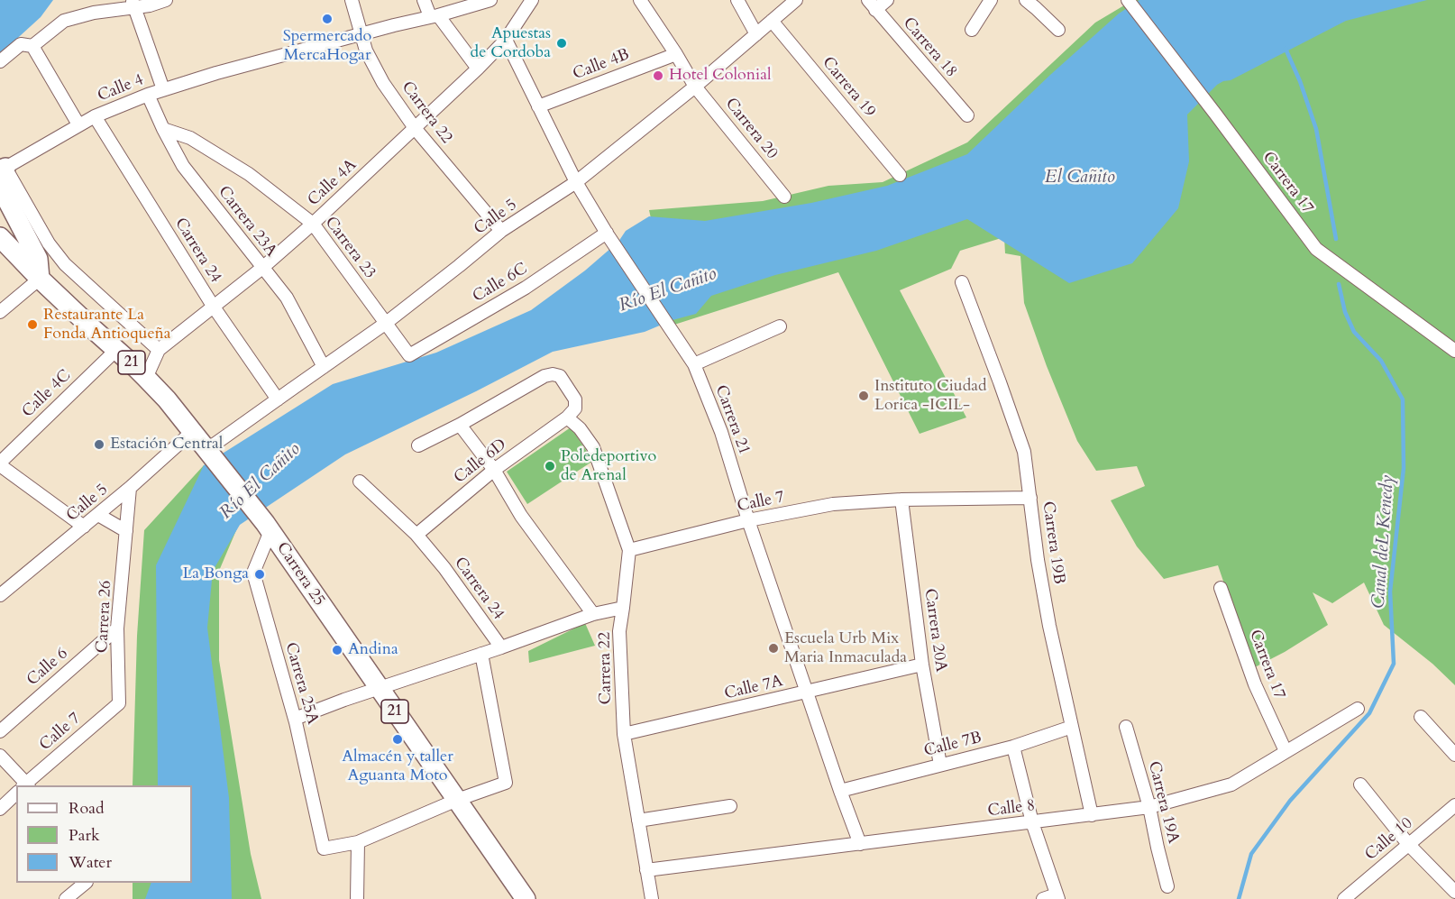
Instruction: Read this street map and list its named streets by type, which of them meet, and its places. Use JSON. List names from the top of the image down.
{
  "streets": {
    "main road": ["21", "Carrera 25"],
    "street": [
      "Carrera 18",
      "Calle 4B",
      "Carrera 19",
      "Calle 4",
      "Carrera 22",
      "Carrera 20",
      "Calle 4A",
      "Carrera 17",
      "Calle 5",
      "Carrera 23A",
      "Carrera 23",
      "Carrera 24",
      "Calle 6C",
      "Calle 4C",
      "Carrera 21",
      "Calle 6D",
      "Calle 7",
      "Carrera 19B",
      "Carrera 26",
      "Carrera 20A",
      "Calle 6",
      "Carrera 25A",
      "Calle 7A",
      "Calle 7B",
      "Carrera 19A",
      "Calle 8",
      "Calle 10"
    ]
  },
  "crossings": [
    ["Calle 4B", "Carrera 20"],
    ["Calle 4B", "Carrera 21"],
    ["Carrera 19", "Calle 5"],
    ["Calle 4", "Carrera 22"],
    ["Calle 4", "Carrera 23A"],
    ["Calle 4", "Carrera 24"],
    ["Carrera 22", "Calle 4A"],
    ["Carrera 22", "Calle 5"],
    ["Carrera 22", "Calle 6D"],
    ["Carrera 22", "Calle 7"],
    ["Carrera 22", "Calle 7A"],
    ["Carrera 22", "Calle 8"],
    ["Carrera 20", "Calle 5"],
    ["Calle 4A", "Carrera 23A"],
    ["Calle 4A", "Carrera 23"],
    ["Calle 4A", "Carrera 24"],
    ["Calle 4A", "Carrera 21"],
    ["Calle 4A", "Carrera 25"],
    ["Carrera 17", "Calle 8"],
    ["Calle 5", "Carrera 23A"],
    ["Calle 5", "Carrera 23"],
    ["Calle 5", "Carrera 24"],
    ["Calle 5", "Carrera 21"],
    ["Calle 5", "Carrera 25"],
    ["Calle 5", "Carrera 26"],
    ["Carrera 23A", "Carrera 23"],
    ["Carrera 23", "Calle 6C"],
    ["Carrera 24", "Calle 6D"],
    ["Calle 6C", "Carrera 21"],
    ["21", "Carrera 25"],
    ["Calle 4C", "Carrera 25"],
    ["Carrera 21", "Calle 7"],
    ["Carrera 21", "Calle 7A"],
    ["Carrera 21", "Calle 7B"],
    ["Carrera 21", "Calle 8"],
    ["Calle 7", "Carrera 19B"],
    ["Calle 7", "Carrera 26"],
    ["Calle 7", "Carrera 20A"],
    ["Carrera 19B", "Calle 7B"],
    ["Carrera 19B", "Calle 8"],
    ["Carrera 25", "Carrera 25A"],
    ["Carrera 26", "Calle 6"],
    ["Carrera 20A", "Calle 7A"],
    ["Carrera 20A", "Calle 7B"],
    ["Carrera 19A", "Calle 8"]
  ],
  "water": ["El Cañito", "Río El Cañito", "Canal deL Kenedy"],
  "places": [
    "Spermercado MercaHogar",
    "Apuestas de Cordoba",
    "Hotel Colonial",
    "Restaurante La Fonda Antioqueña",
    "Instituto Ciudad Lorica -ICIL-",
    "Estación Central",
    "Poledeportivo de Arenal",
    "La Bonga",
    "Escuela Urb Mix Maria Inmaculada",
    "Andina",
    "Almacén y taller Aguanta Moto"
  ],
  "legend": ["Road", "Park", "Water"]
}
